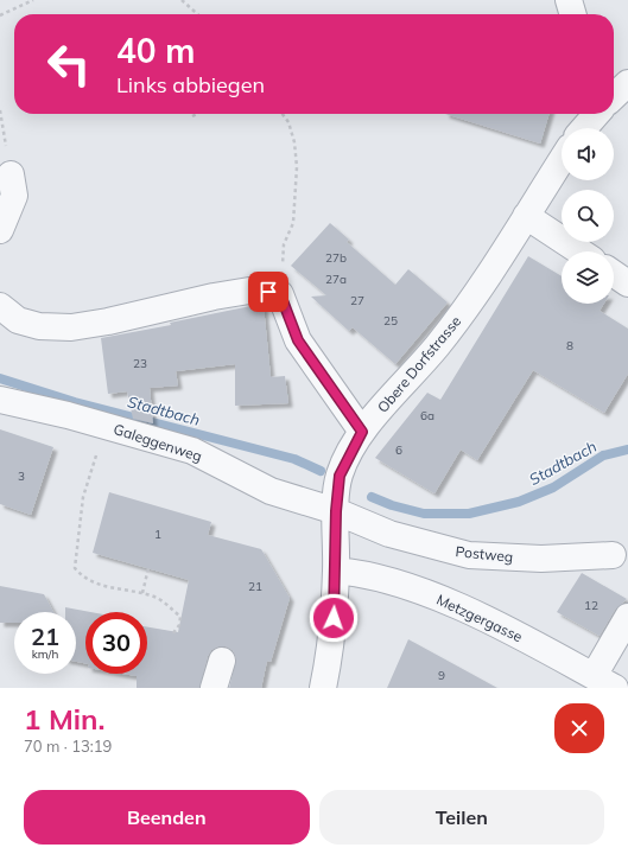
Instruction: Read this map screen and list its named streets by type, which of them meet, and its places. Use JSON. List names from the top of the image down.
{
  "streets": {
    "street": [
      "Obere Dorfstrasse",
      "Galeggenweg",
      "Postweg",
      "Metzgergasse"
    ]
  },
  "crossings": [
    ["Obere Dorfstrasse", "Galeggenweg"],
    ["Obere Dorfstrasse", "Postweg"],
    ["Obere Dorfstrasse", "Metzgergasse"],
    ["Galeggenweg", "Postweg"]
  ],
  "water": ["Stadtbach"],
  "house_numbers": [
    "27b",
    "27a",
    "27",
    "25",
    "8",
    "23",
    "6a",
    "6",
    "3",
    "1",
    "21",
    "12",
    "9"
  ],
  "page": {
    "turn": ["40 m", "Links abbiegen"],
    "speed": "21 km/h",
    "limit": "30",
    "heading": ["1 Min.", "70 m · 13:19"],
    "buttons": ["Beenden", "Teilen"]
  }
}
